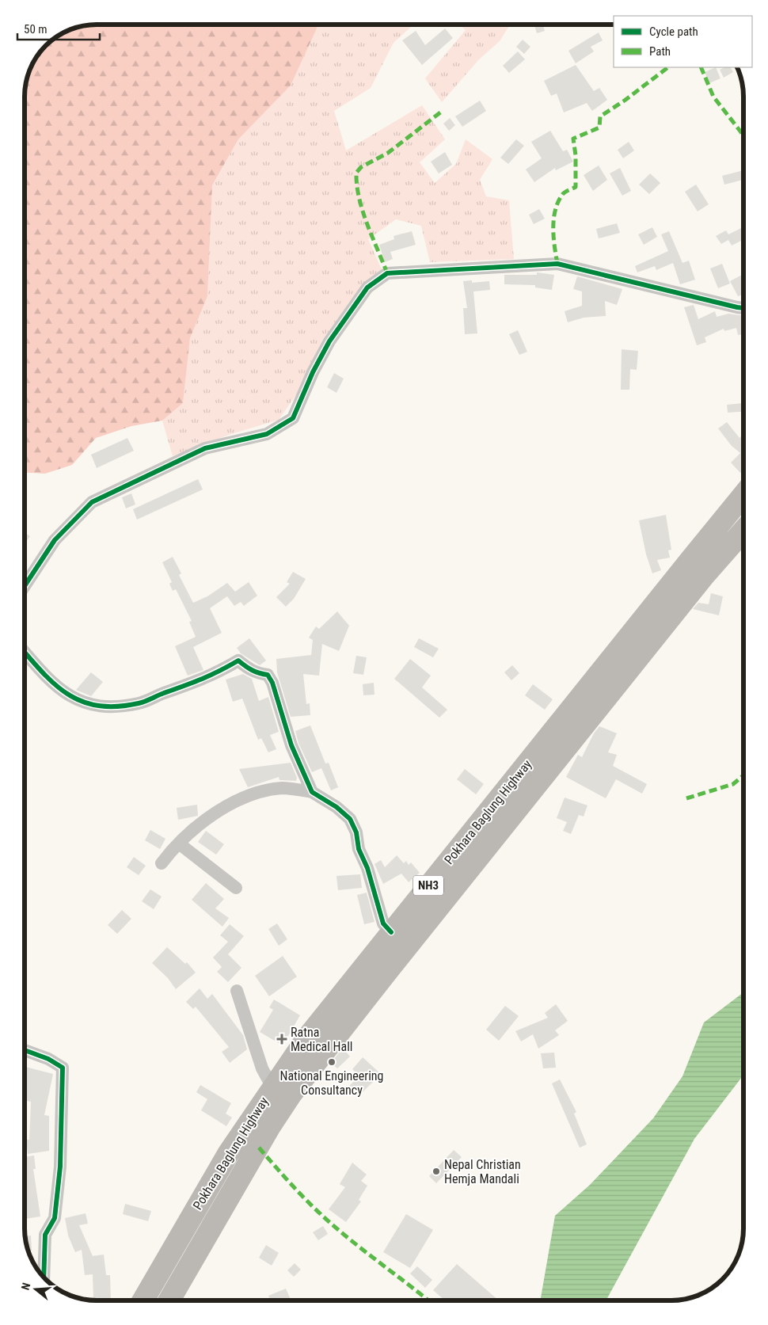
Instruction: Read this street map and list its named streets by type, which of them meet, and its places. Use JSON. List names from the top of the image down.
{
  "streets": {
    "highway": ["Pokhara Baglung Highway", "NH3"]
  },
  "places": {
    "health": ["Ratna Medical Hall"],
    "other": ["National Engineering Consultancy", "Nepal Christian Hemja Mandali"]
  },
  "legend": ["Cycle path", "Path"],
  "scale_bar": "50 m",
  "north": "left"
}
